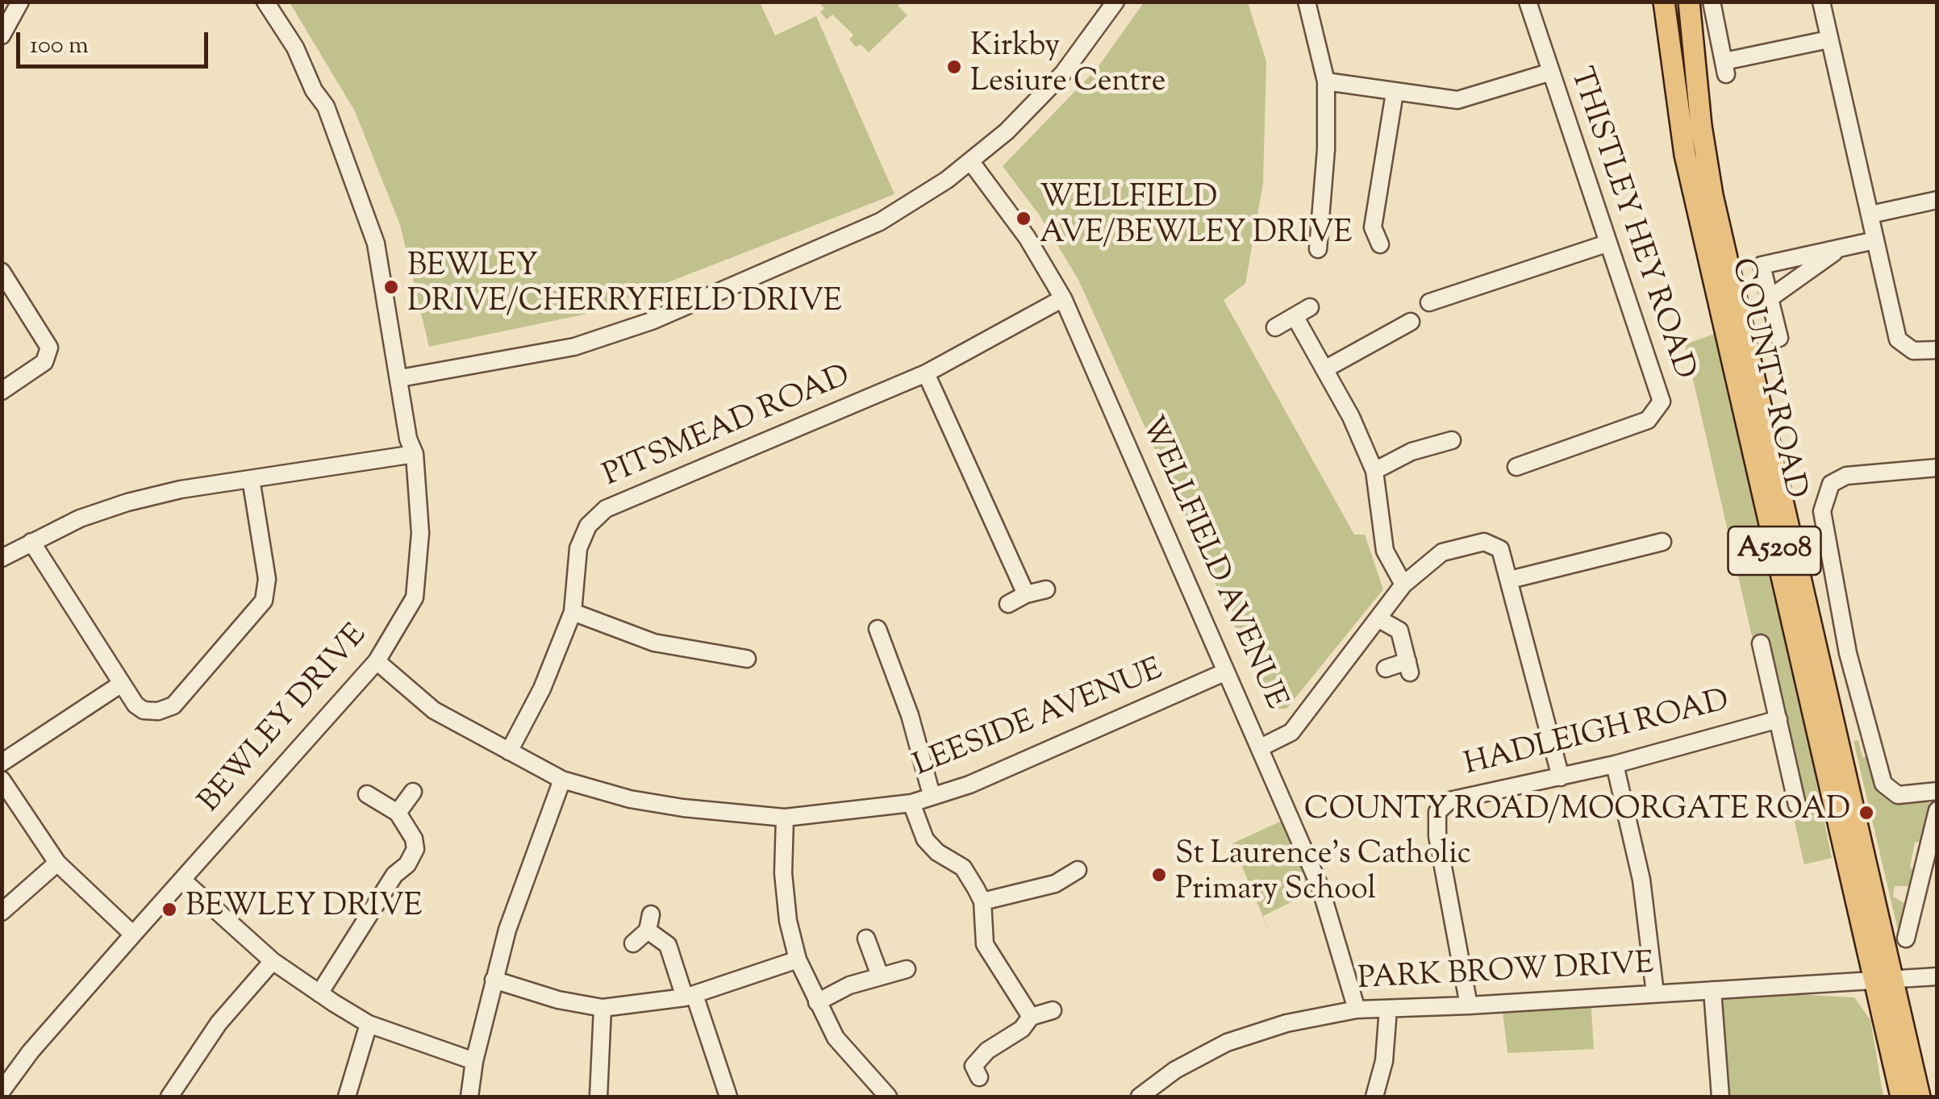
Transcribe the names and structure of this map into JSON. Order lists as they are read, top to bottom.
{
  "streets": {
    "main road": ["COUNTY ROAD", "A5208"],
    "street": [
      "THISTLEY HEY ROAD",
      "PITSMEAD ROAD",
      "WELLFIELD AVENUE",
      "BEWLEY DRIVE",
      "LEESIDE AVENUE",
      "HADLEIGH ROAD",
      "PARK BROW DRIVE"
    ]
  },
  "crossings": [
    ["COUNTY ROAD", "PARK BROW DRIVE"],
    ["PITSMEAD ROAD", "WELLFIELD AVENUE"],
    ["PITSMEAD ROAD", "LEESIDE AVENUE"],
    ["WELLFIELD AVENUE", "LEESIDE AVENUE"],
    ["WELLFIELD AVENUE", "PARK BROW DRIVE"],
    ["BEWLEY DRIVE", "LEESIDE AVENUE"],
    ["HADLEIGH ROAD", "PARK BROW DRIVE"]
  ],
  "places": [
    "Kirkby Lesiure Centre",
    "WELLFIELD AVE/BEWLEY DRIVE",
    "BEWLEY DRIVE/CHERRYFIELD DRIVE",
    "COUNTY ROAD/MOORGATE ROAD",
    "St Laurence's Catholic Primary School",
    "BEWLEY DRIVE"
  ],
  "scale_bar": "100 m"
}
